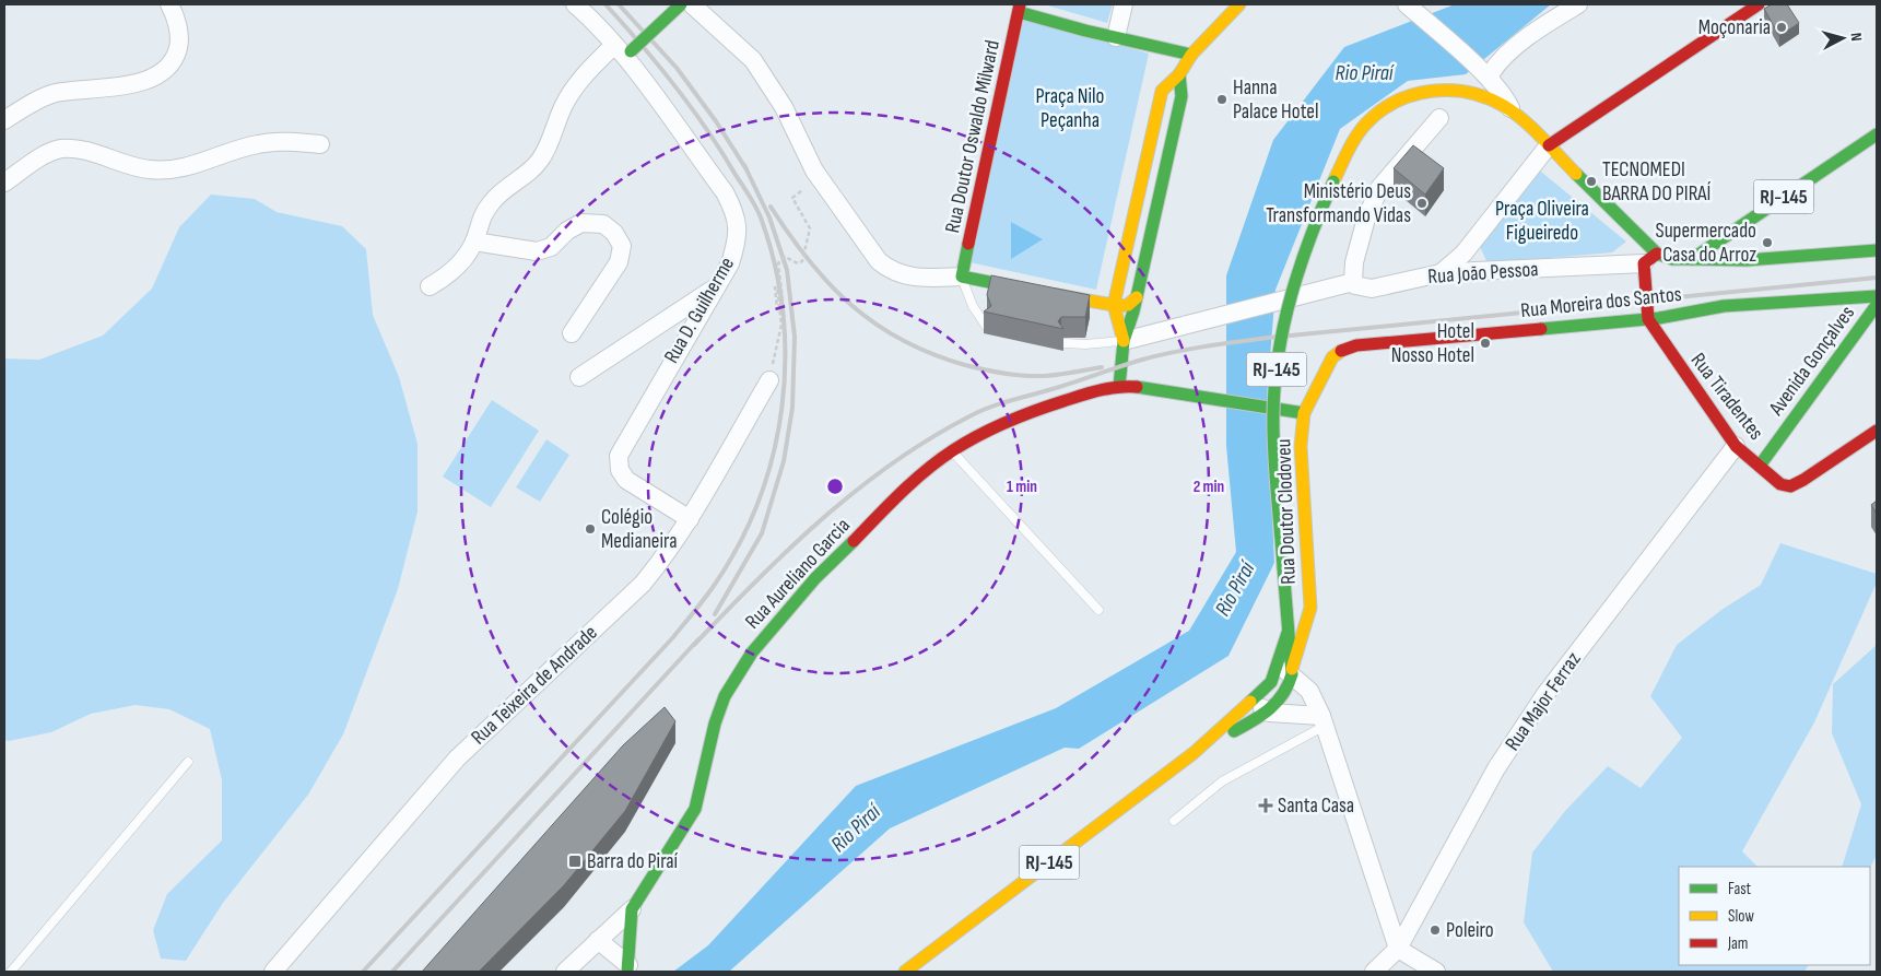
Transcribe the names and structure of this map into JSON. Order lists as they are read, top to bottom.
{
  "streets": {
    "street": [
      "Rua Doutor Oswaldo Milward",
      "RJ-145",
      "Rua João Pessoa",
      "Rua Moreira dos Santos",
      "Rua D. Guilherme",
      "Avenida Gonçalves",
      "Rua Tiradentes",
      "Rua Doutor Clodoveu",
      "Rua Aureliano Garcia",
      "Rua Teixeira de Andrade",
      "Rua Major Ferraz"
    ]
  },
  "crossings": [
    ["RJ-145", "Rua Doutor Clodoveu"],
    ["Rua João Pessoa", "Rua Tiradentes"],
    ["Rua Moreira dos Santos", "Rua Tiradentes"],
    ["Rua Moreira dos Santos", "Rua Doutor Clodoveu"],
    ["Rua D. Guilherme", "Rua Teixeira de Andrade"],
    ["Avenida Gonçalves", "Rua Tiradentes"],
    ["Rua Tiradentes", "Rua Major Ferraz"],
    ["Rua Doutor Clodoveu", "Rua Aureliano Garcia"]
  ],
  "water": ["Rio Piraí"],
  "parks": ["Praça Nilo Peçanha", "Praça Oliveira Figueiredo"],
  "places": {
    "other": [
      "Moçonaria",
      "Hanna Palace Hotel",
      "TECNOMEDI BARRA DO PIRAÍ",
      "Ministério Deus Transformando Vidas",
      "Supermercado Casa do Arroz",
      "Hotel Nosso Hotel",
      "Colégio Medianeira",
      "Poleiro"
    ],
    "health": ["Santa Casa"],
    "transit": ["Barra do Piraí"]
  },
  "legend": ["Fast", "Slow", "Jam"],
  "north": "right",
  "rings": ["1 min", "2 min"]
}
